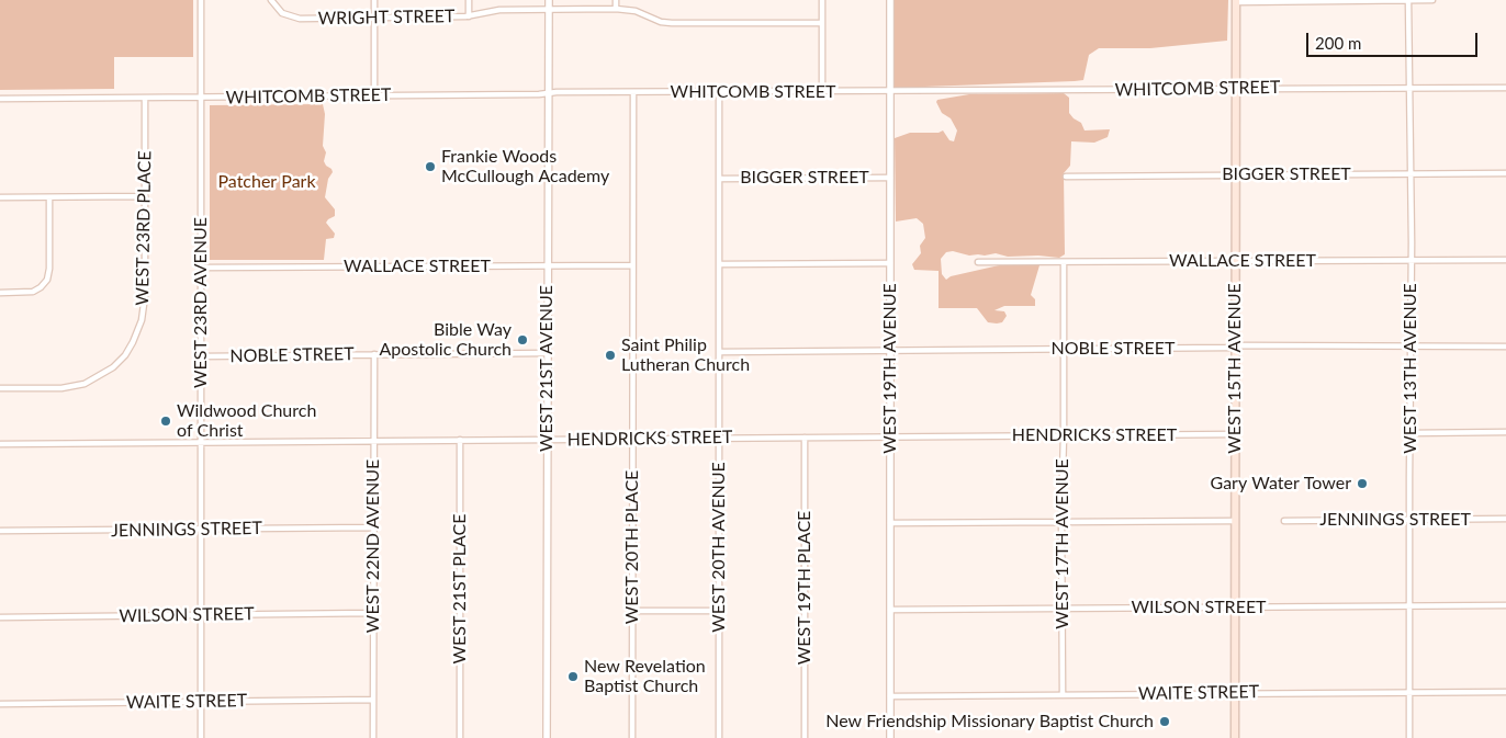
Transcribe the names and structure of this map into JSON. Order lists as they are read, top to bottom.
{
  "streets": {
    "main road": ["WEST 15TH AVENUE"],
    "street": [
      "WRIGHT STREET",
      "WHITCOMB STREET",
      "BIGGER STREET",
      "WEST 23RD PLACE",
      "WALLACE STREET",
      "WEST 23RD AVENUE",
      "NOBLE STREET",
      "WEST 21ST AVENUE",
      "WEST 19TH AVENUE",
      "WEST 13TH AVENUE",
      "HENDRICKS STREET",
      "JENNINGS STREET",
      "WEST 17TH AVENUE",
      "WEST 22ND AVENUE",
      "WEST 20TH PLACE",
      "WEST 20TH AVENUE",
      "WEST 19TH PLACE",
      "WEST 21ST PLACE",
      "WILSON STREET",
      "WAITE STREET"
    ]
  },
  "crossings": [
    ["WRIGHT STREET", "WEST 21ST AVENUE"],
    ["WHITCOMB STREET", "WEST 23RD PLACE"],
    ["WHITCOMB STREET", "WEST 23RD AVENUE"],
    ["WHITCOMB STREET", "WEST 21ST AVENUE"],
    ["WHITCOMB STREET", "WEST 19TH AVENUE"],
    ["WHITCOMB STREET", "WEST 15TH AVENUE"],
    ["WHITCOMB STREET", "WEST 13TH AVENUE"],
    ["WHITCOMB STREET", "WEST 20TH PLACE"],
    ["WHITCOMB STREET", "WEST 20TH AVENUE"],
    ["BIGGER STREET", "WEST 19TH AVENUE"],
    ["BIGGER STREET", "WEST 15TH AVENUE"],
    ["BIGGER STREET", "WEST 13TH AVENUE"],
    ["BIGGER STREET", "WEST 20TH AVENUE"],
    ["WALLACE STREET", "WEST 23RD AVENUE"],
    ["WALLACE STREET", "WEST 21ST AVENUE"],
    ["WALLACE STREET", "WEST 15TH AVENUE"],
    ["WALLACE STREET", "WEST 13TH AVENUE"],
    ["WALLACE STREET", "WEST 17TH AVENUE"],
    ["WALLACE STREET", "WEST 20TH PLACE"],
    ["WEST 23RD AVENUE", "NOBLE STREET"],
    ["WEST 23RD AVENUE", "HENDRICKS STREET"],
    ["WEST 23RD AVENUE", "JENNINGS STREET"],
    ["WEST 23RD AVENUE", "WILSON STREET"],
    ["WEST 23RD AVENUE", "WAITE STREET"],
    ["NOBLE STREET", "WEST 21ST AVENUE"],
    ["NOBLE STREET", "WEST 19TH AVENUE"],
    ["NOBLE STREET", "WEST 15TH AVENUE"],
    ["NOBLE STREET", "WEST 13TH AVENUE"],
    ["NOBLE STREET", "WEST 17TH AVENUE"],
    ["NOBLE STREET", "WEST 22ND AVENUE"],
    ["NOBLE STREET", "WEST 20TH AVENUE"],
    ["WEST 21ST AVENUE", "HENDRICKS STREET"],
    ["WEST 19TH AVENUE", "HENDRICKS STREET"],
    ["WEST 19TH AVENUE", "WILSON STREET"],
    ["WEST 19TH AVENUE", "WAITE STREET"],
    ["WEST 15TH AVENUE", "HENDRICKS STREET"],
    ["WEST 15TH AVENUE", "WILSON STREET"],
    ["WEST 15TH AVENUE", "WAITE STREET"],
    ["WEST 13TH AVENUE", "JENNINGS STREET"],
    ["WEST 13TH AVENUE", "WILSON STREET"],
    ["WEST 13TH AVENUE", "WAITE STREET"],
    ["HENDRICKS STREET", "WEST 17TH AVENUE"],
    ["HENDRICKS STREET", "WEST 22ND AVENUE"],
    ["HENDRICKS STREET", "WEST 20TH PLACE"],
    ["HENDRICKS STREET", "WEST 20TH AVENUE"],
    ["HENDRICKS STREET", "WEST 19TH PLACE"],
    ["HENDRICKS STREET", "WEST 21ST PLACE"],
    ["JENNINGS STREET", "WEST 22ND AVENUE"],
    ["WEST 17TH AVENUE", "WILSON STREET"],
    ["WEST 17TH AVENUE", "WAITE STREET"],
    ["WEST 22ND AVENUE", "WILSON STREET"],
    ["WEST 22ND AVENUE", "WAITE STREET"]
  ],
  "parks": ["Patcher Park"],
  "places": [
    "Frankie Woods McCullough Academy",
    "Bible Way Apostolic Church",
    "Saint Philip Lutheran Church",
    "Wildwood Church of Christ",
    "Gary Water Tower",
    "New Revelation Baptist Church",
    "New Friendship Missionary Baptist Church"
  ],
  "scale_bar": "200 m"
}
